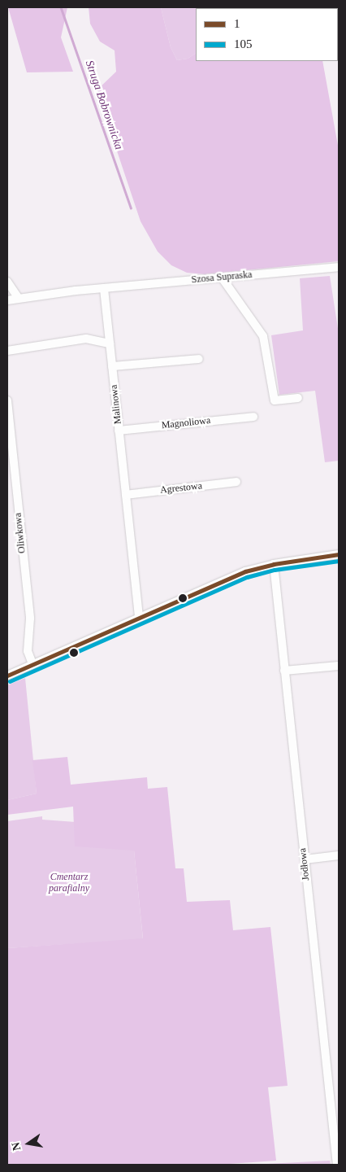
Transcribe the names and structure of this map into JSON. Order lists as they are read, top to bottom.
{
  "streets": {
    "street": [
      "Szosa Supraska",
      "Malinowa",
      "Magnoliowa",
      "Agrestowa",
      "Oliwkowa",
      "Jodłowa"
    ]
  },
  "crossings": [
    ["Szosa Supraska", "Malinowa"],
    ["Malinowa", "Magnoliowa"],
    ["Malinowa", "Agrestowa"]
  ],
  "water": ["Struga Bobrownicka"],
  "parks": ["Cmentarz parafialny"],
  "lines": ["transit line 1", "transit line 105"],
  "legend": ["1", "105"],
  "north": "left"
}
